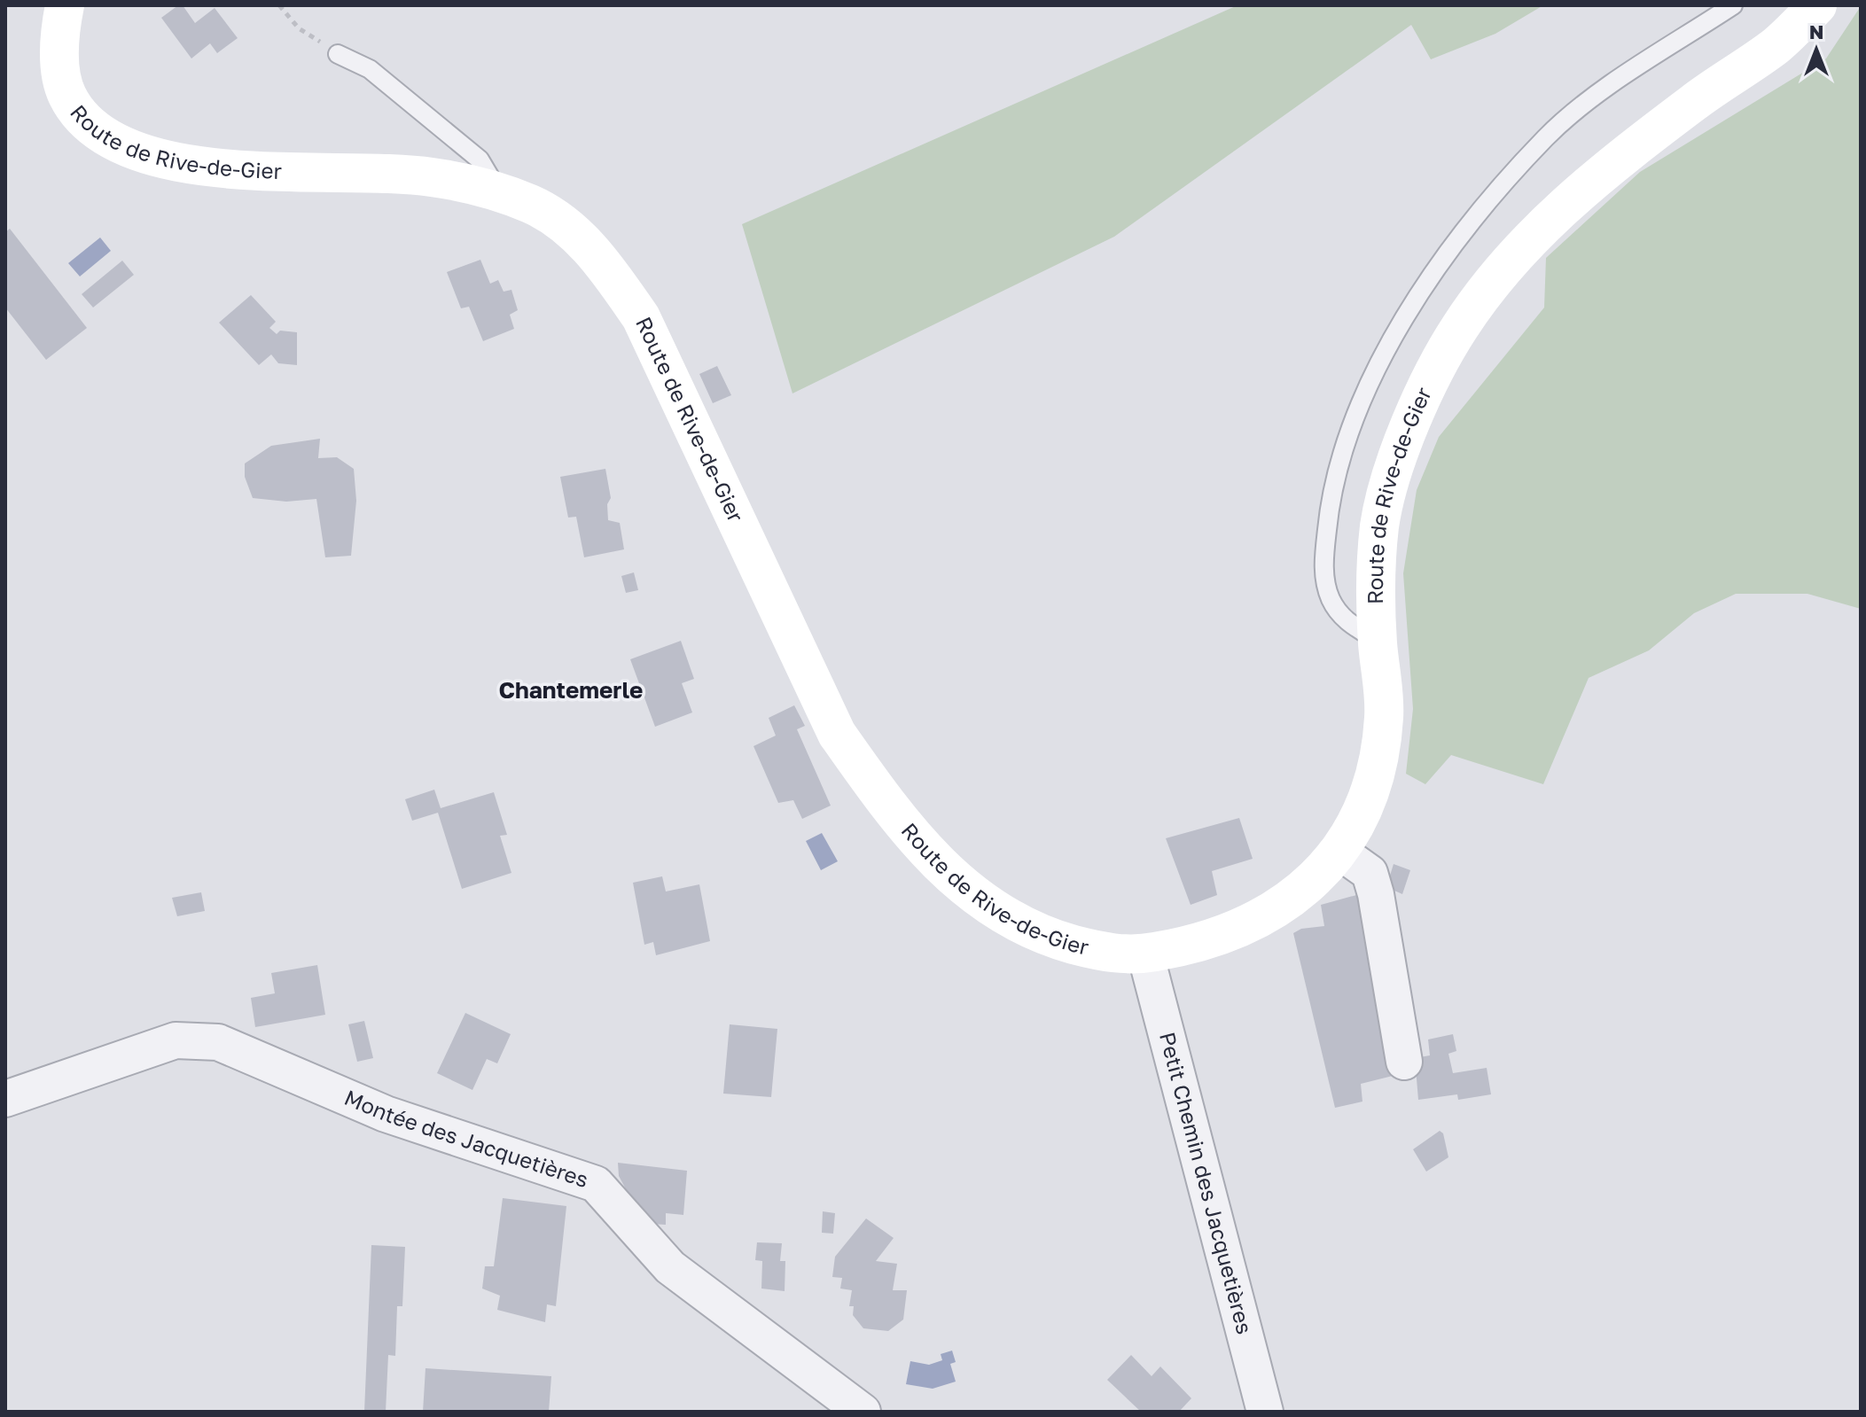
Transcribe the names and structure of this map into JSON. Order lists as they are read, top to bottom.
{
  "streets": {
    "main road": ["Route de Rive-de-Gier"],
    "street": ["Montée des Jacquetières", "Petit Chemin des Jacquetières"]
  },
  "crossings": [
    ["Route de Rive-de-Gier", "Petit Chemin des Jacquetières"]
  ],
  "districts": ["Chantemerle"],
  "north": "top"
}
